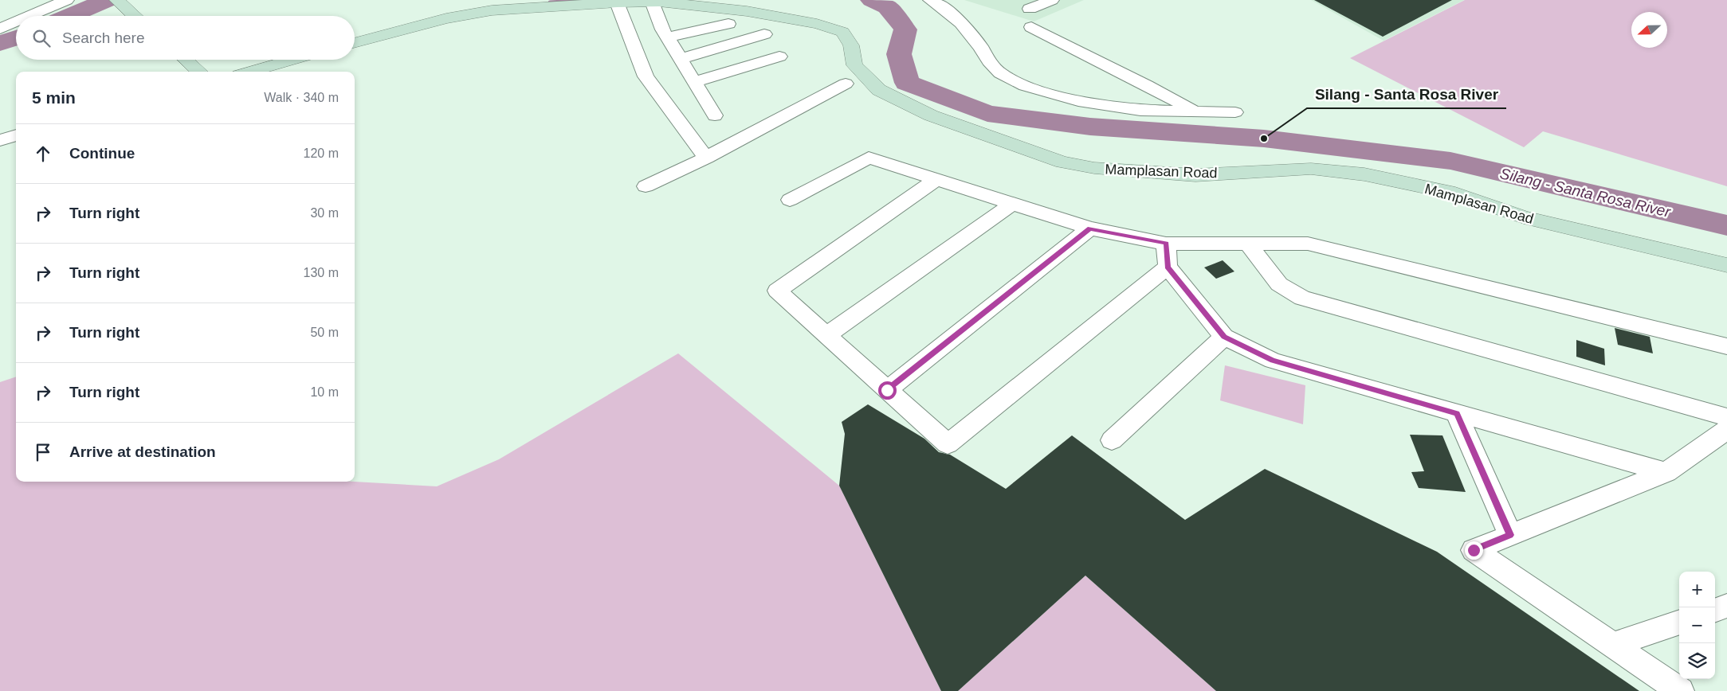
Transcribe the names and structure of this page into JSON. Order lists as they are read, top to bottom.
{
  "streets": {
    "street": ["Mamplasan Road"]
  },
  "water": ["Silang - Santa Rosa River"],
  "places": ["Silang - Santa Rosa River"],
  "north": "left",
  "page": {
    "search": "Search here",
    "heading": ["5 min", "Walk · 340 m"],
    "list": [
      ["Continue", "120 m"],
      ["Turn right", "30 m"],
      ["Turn right", "130 m"],
      ["Turn right", "50 m"],
      ["Turn right", "10 m"],
      "Arrive at destination"
    ],
    "map_buttons": ["+", "−"]
  }
}
